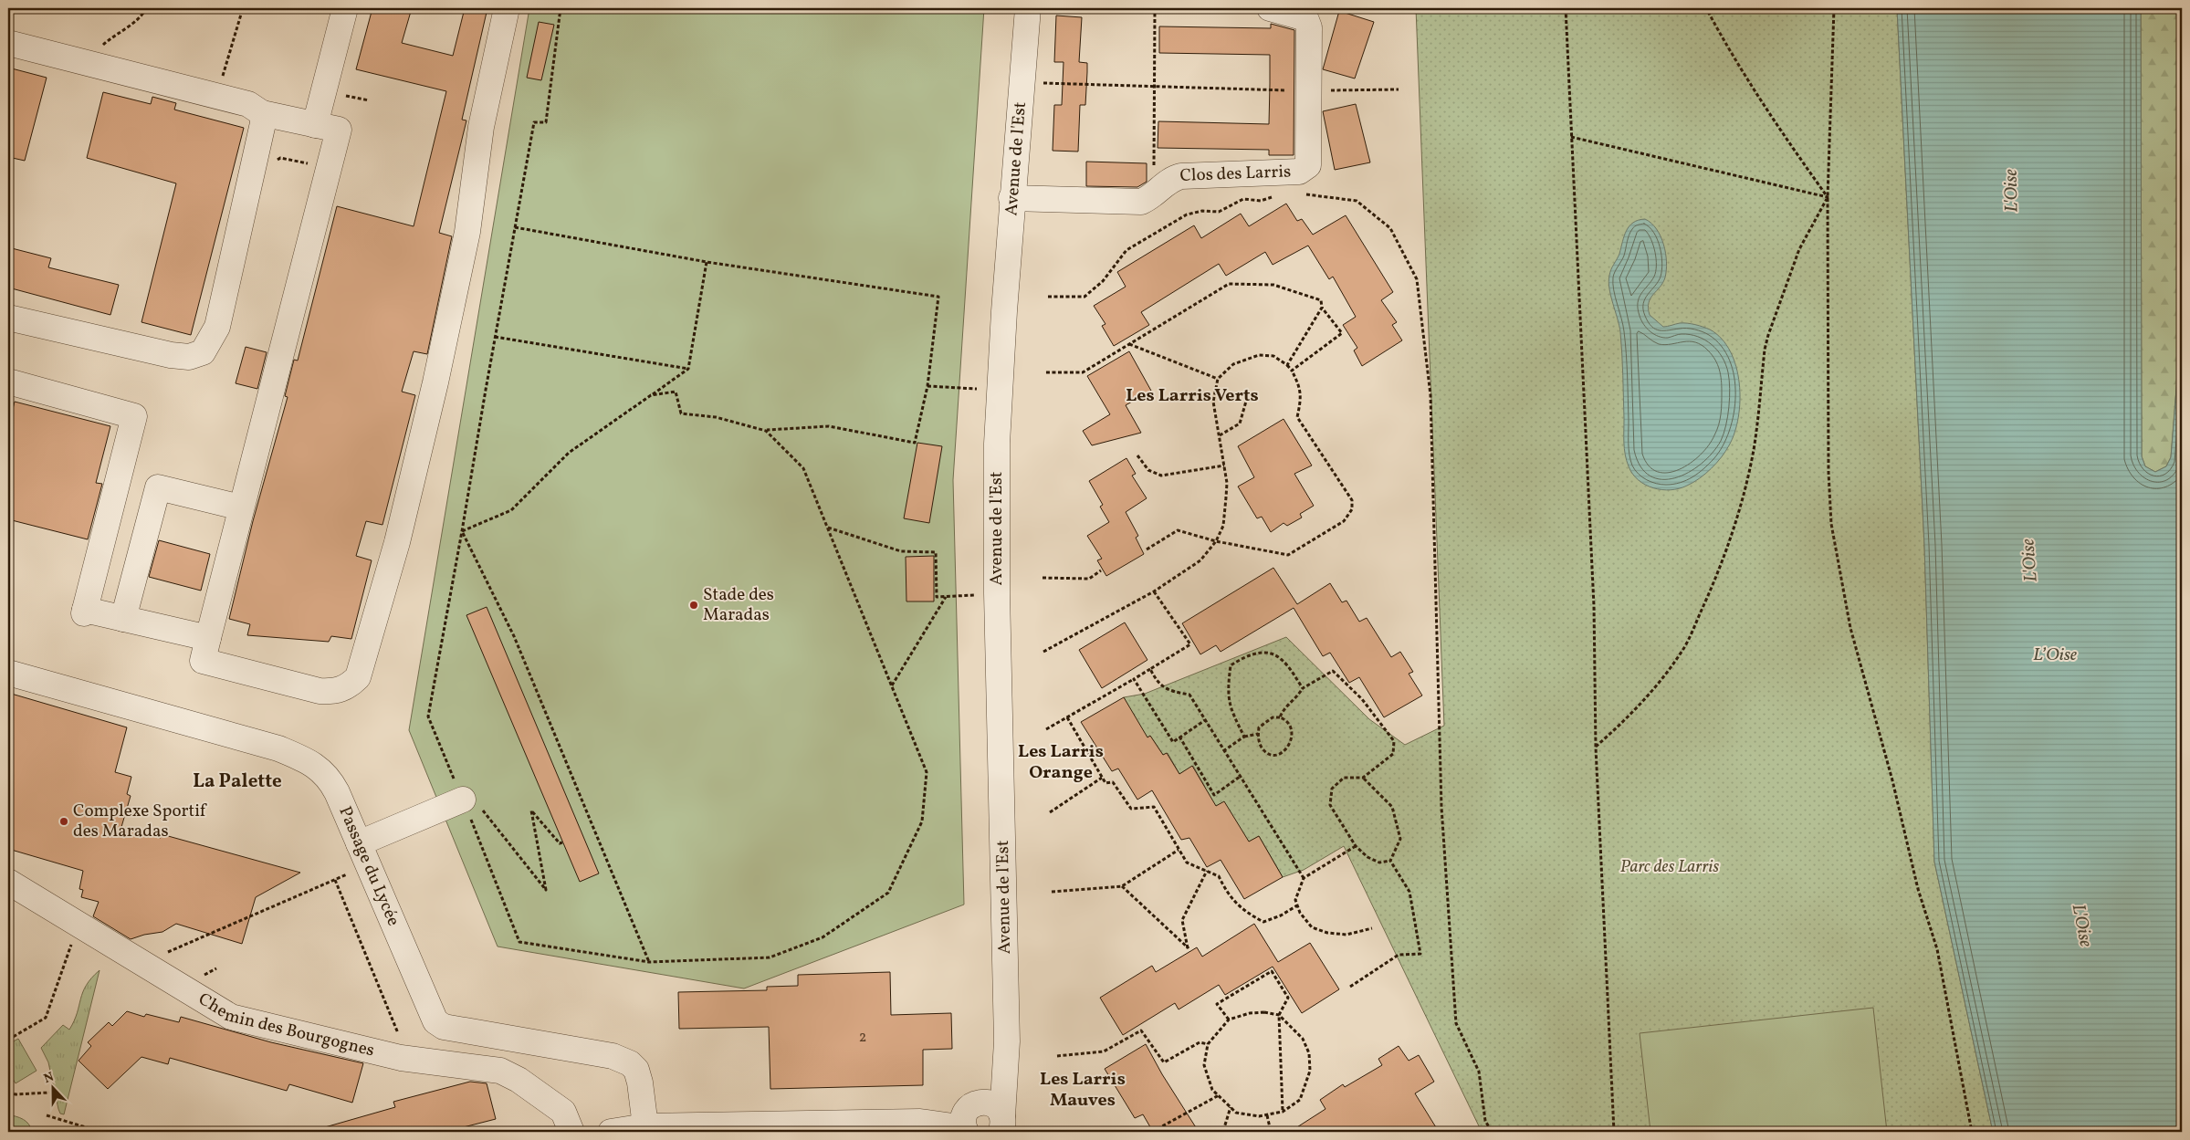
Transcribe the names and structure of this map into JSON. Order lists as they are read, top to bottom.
{
  "streets": {
    "street": [
      "Avenue de l'Est",
      "Clos des Larris",
      "Passage du Lycée",
      "Chemin des Bourgognes"
    ]
  },
  "crossings": [
    ["Avenue de l'Est", "Clos des Larris"]
  ],
  "districts": [
    "Les Larris Verts",
    "Les Larris Orange",
    "La Palette",
    "Les Larris Mauves"
  ],
  "water": ["L'Oise", "L’Oise"],
  "parks": ["Parc des Larris"],
  "places": ["Stade des Maradas", "Complexe Sportif des Maradas"],
  "house_numbers": ["2"],
  "north": "top"
}
